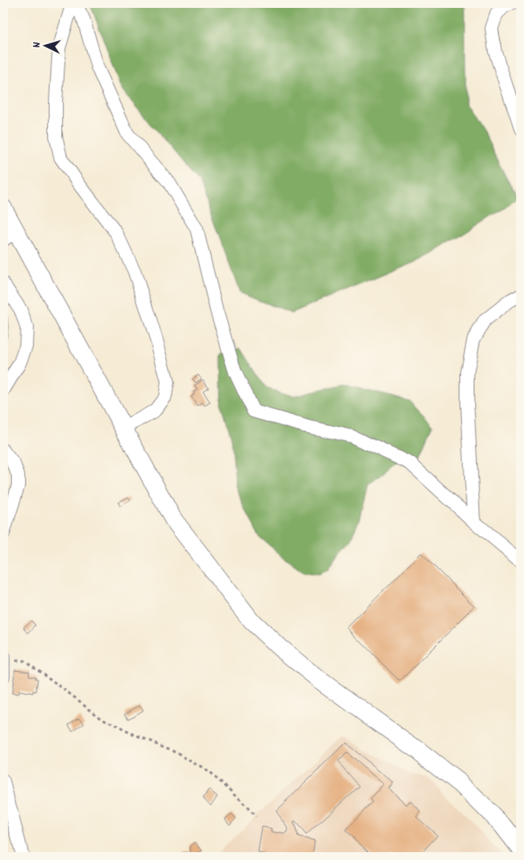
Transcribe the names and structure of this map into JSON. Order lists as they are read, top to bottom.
{
  "north": "left"
}
